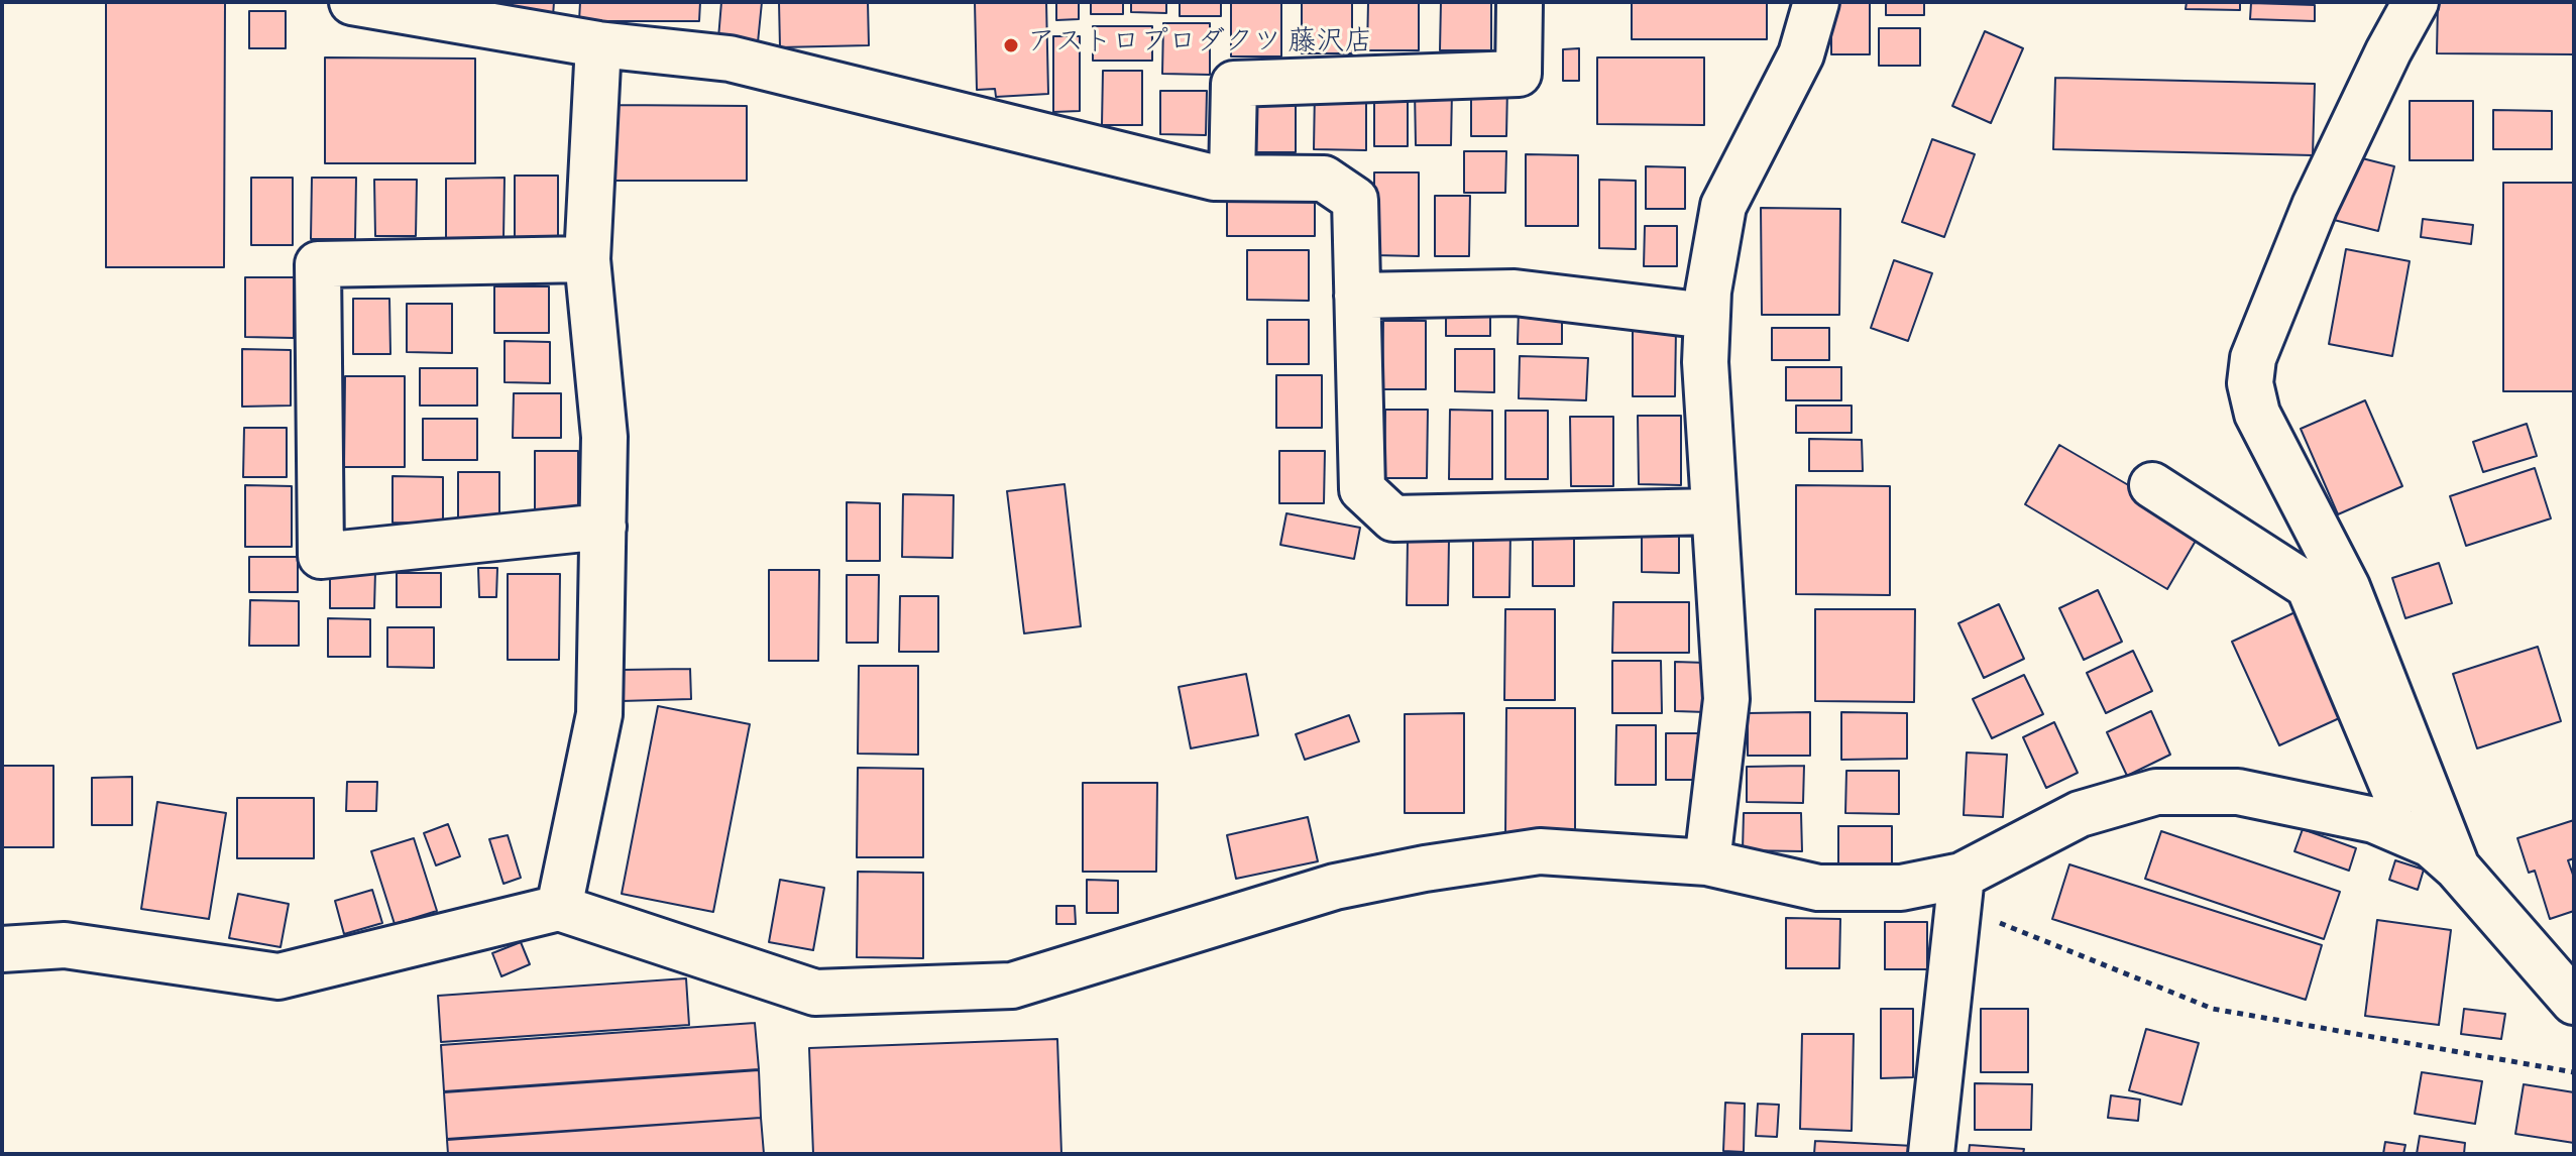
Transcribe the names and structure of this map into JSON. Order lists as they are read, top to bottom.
{
  "places": ["アストロプロダクツ 藤沢店"]
}
